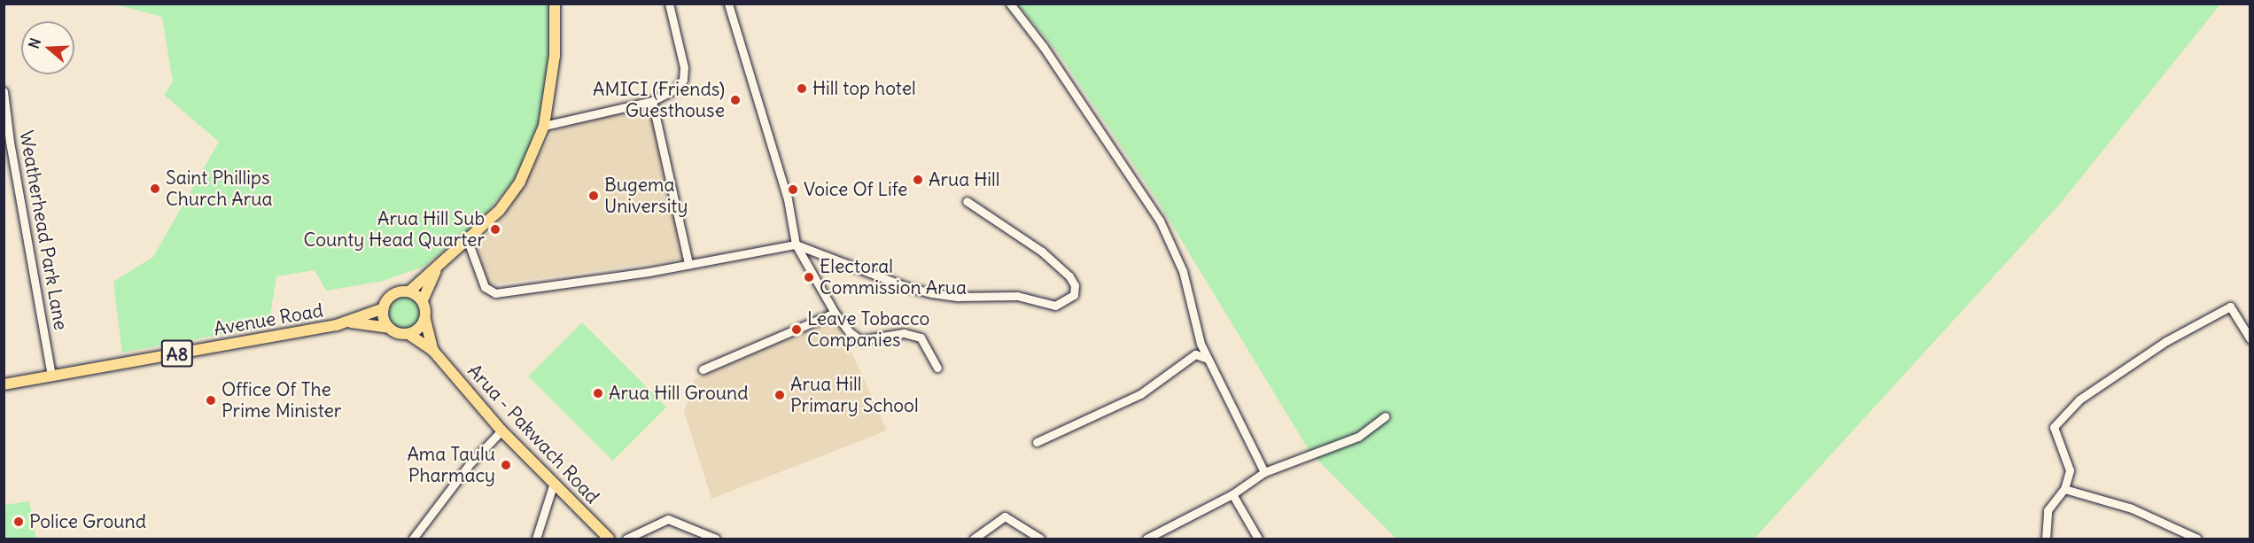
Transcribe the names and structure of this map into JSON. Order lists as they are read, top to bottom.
{
  "streets": {
    "main road": ["Avenue Road", "A8", "Arua - Pakwach Road"],
    "street": ["Weatherhead Park Lane"]
  },
  "crossings": [
    ["Weatherhead Park Lane", "Avenue Road"],
    ["Avenue Road", "A8"],
    ["Avenue Road", "Arua - Pakwach Road"],
    ["A8", "Arua - Pakwach Road"]
  ],
  "places": [
    "Hill top hotel",
    "AMICI (Friends) Guesthouse",
    "Arua Hill",
    "Saint Phillips Church Arua",
    "Voice Of Life",
    "Bugema University",
    "Arua Hill Sub County Head Quarter",
    "Electoral Commission Arua",
    "Leave Tobacco Companies",
    "Arua Hill Ground",
    "Arua Hill Primary School",
    "Office Of The Prime Minister",
    "Ama Taulu Pharmacy",
    "Police Ground"
  ],
  "north": "left"
}
